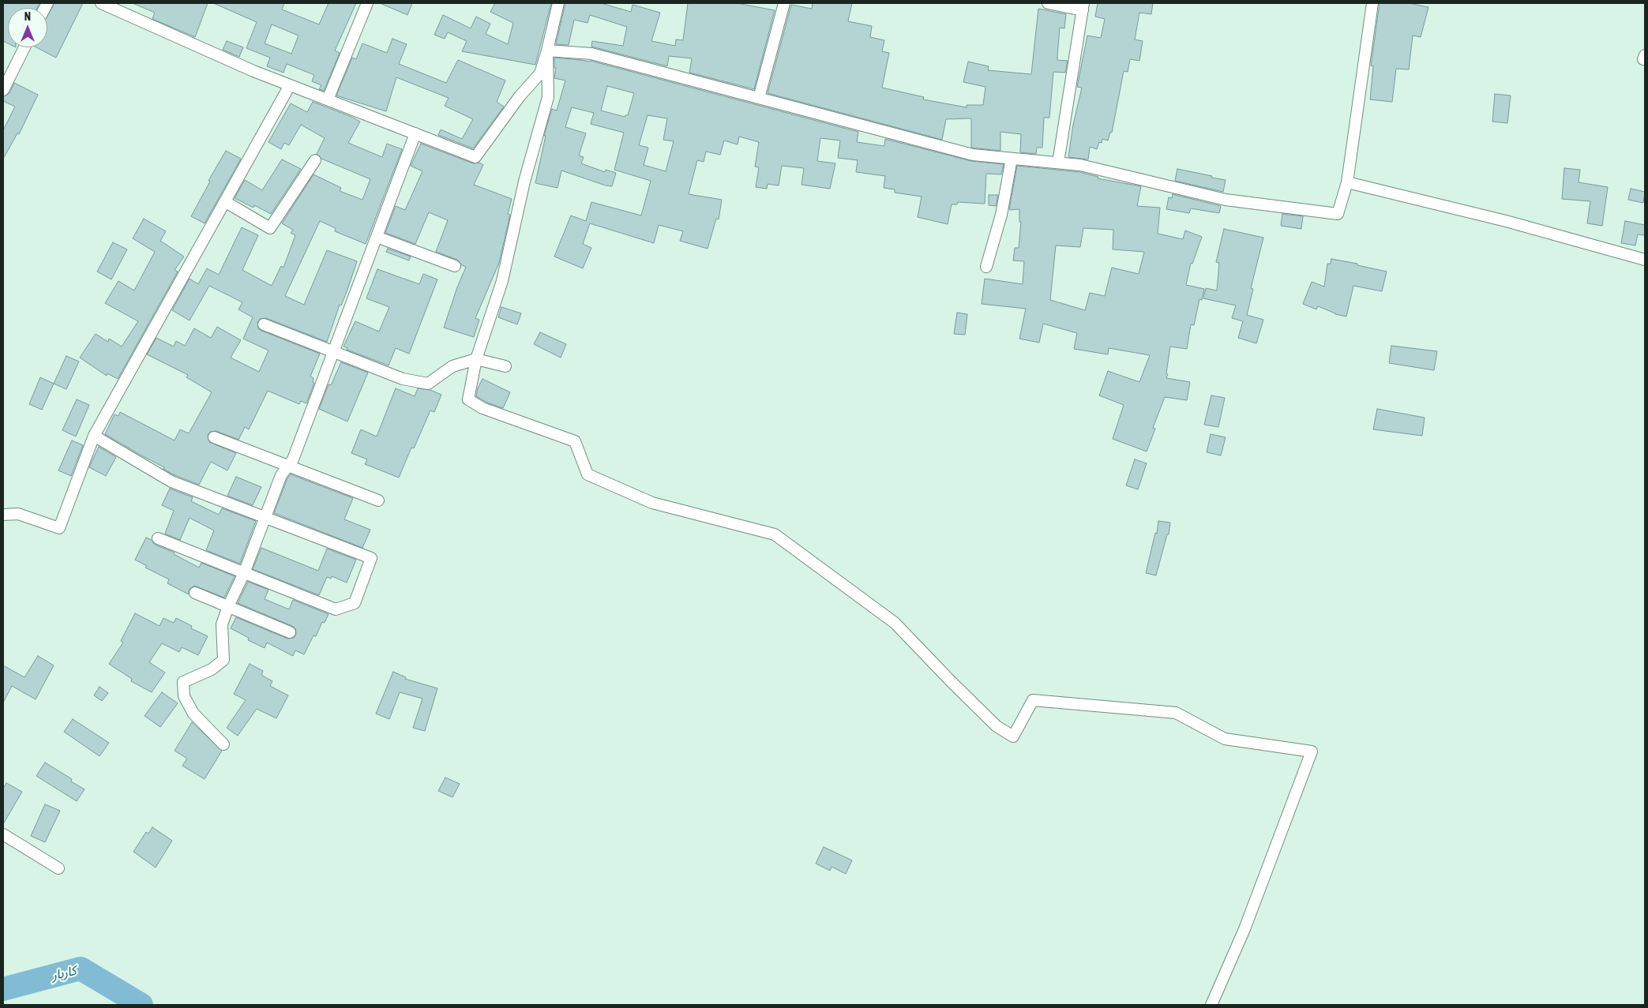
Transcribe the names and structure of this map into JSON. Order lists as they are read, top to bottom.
{
  "water": ["کاربار"],
  "north": "top"
}
